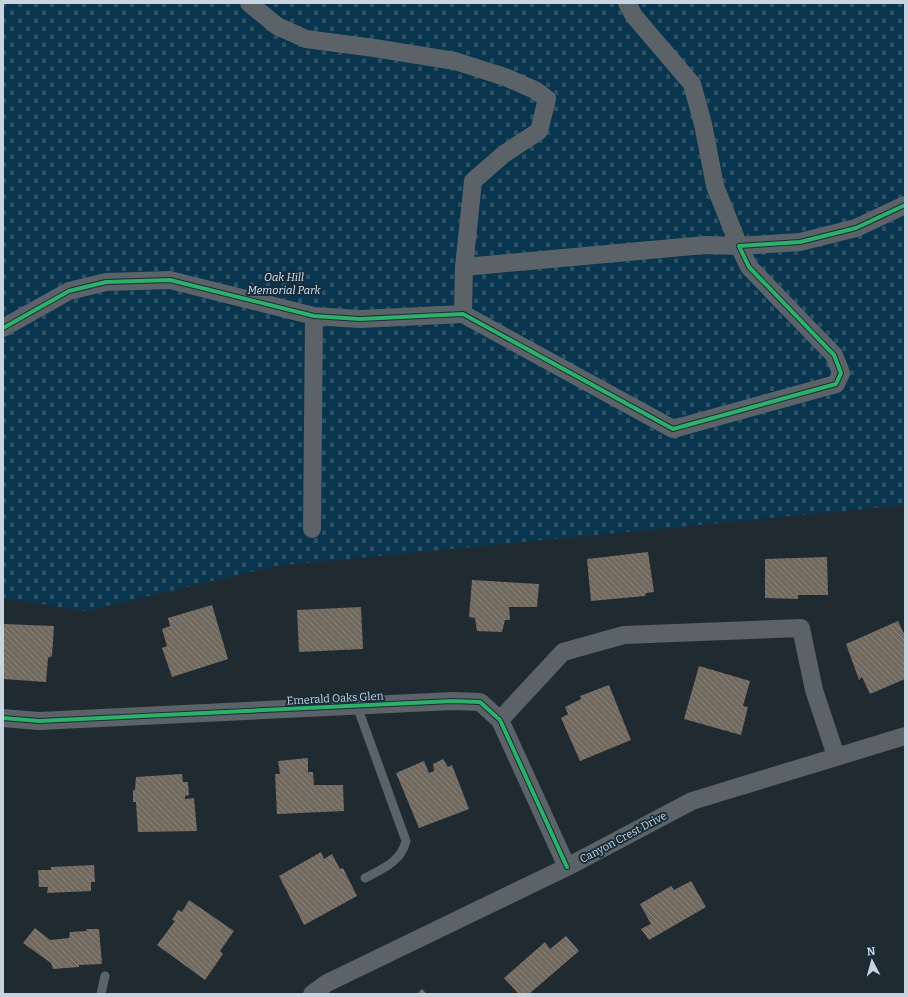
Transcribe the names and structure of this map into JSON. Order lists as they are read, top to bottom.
{
  "streets": {
    "street": ["Emerald Oaks Glen", "Canyon Crest Drive"]
  },
  "crossings": [
    ["Emerald Oaks Glen", "Canyon Crest Drive"]
  ],
  "parks": ["Oak Hill Memorial Park"],
  "north": "top"
}
